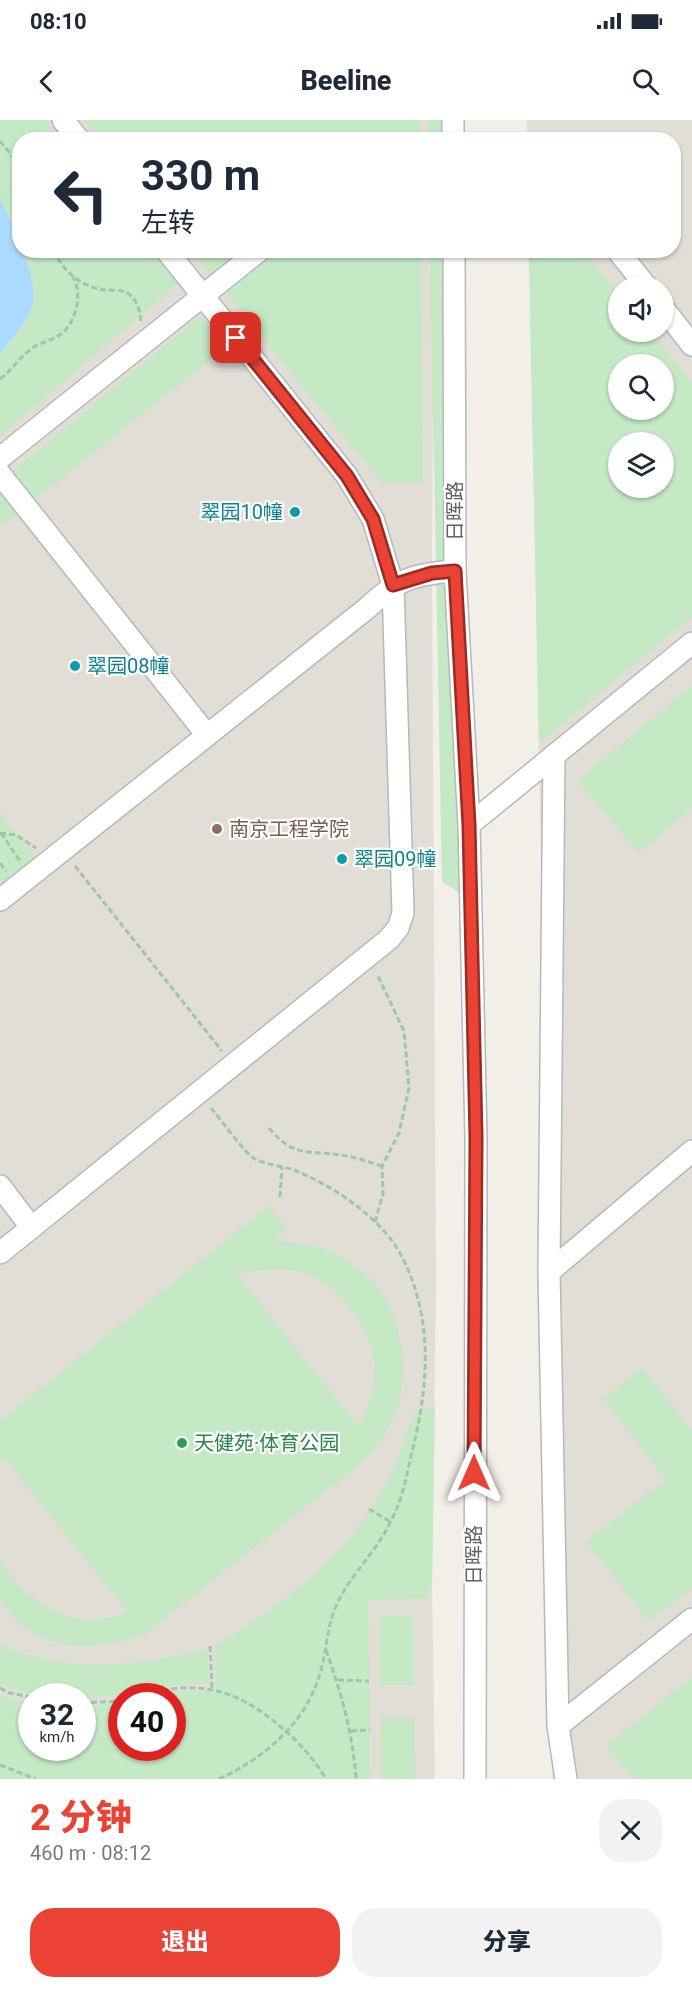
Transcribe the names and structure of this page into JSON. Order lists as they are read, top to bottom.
{
  "streets": {
    "street": ["日晖路"]
  },
  "places": [
    "翠园10幢",
    "翠园08幢",
    "南京工程学院",
    "翠园09幢",
    "天健苑·体育公园"
  ],
  "page": {
    "status": "08:10",
    "header": "Beeline",
    "turn": ["330 m", "左转"],
    "speed": "32 km/h",
    "limit": "40",
    "heading": ["2 分钟", "460 m · 08:12"],
    "buttons": ["退出", "分享"]
  }
}
